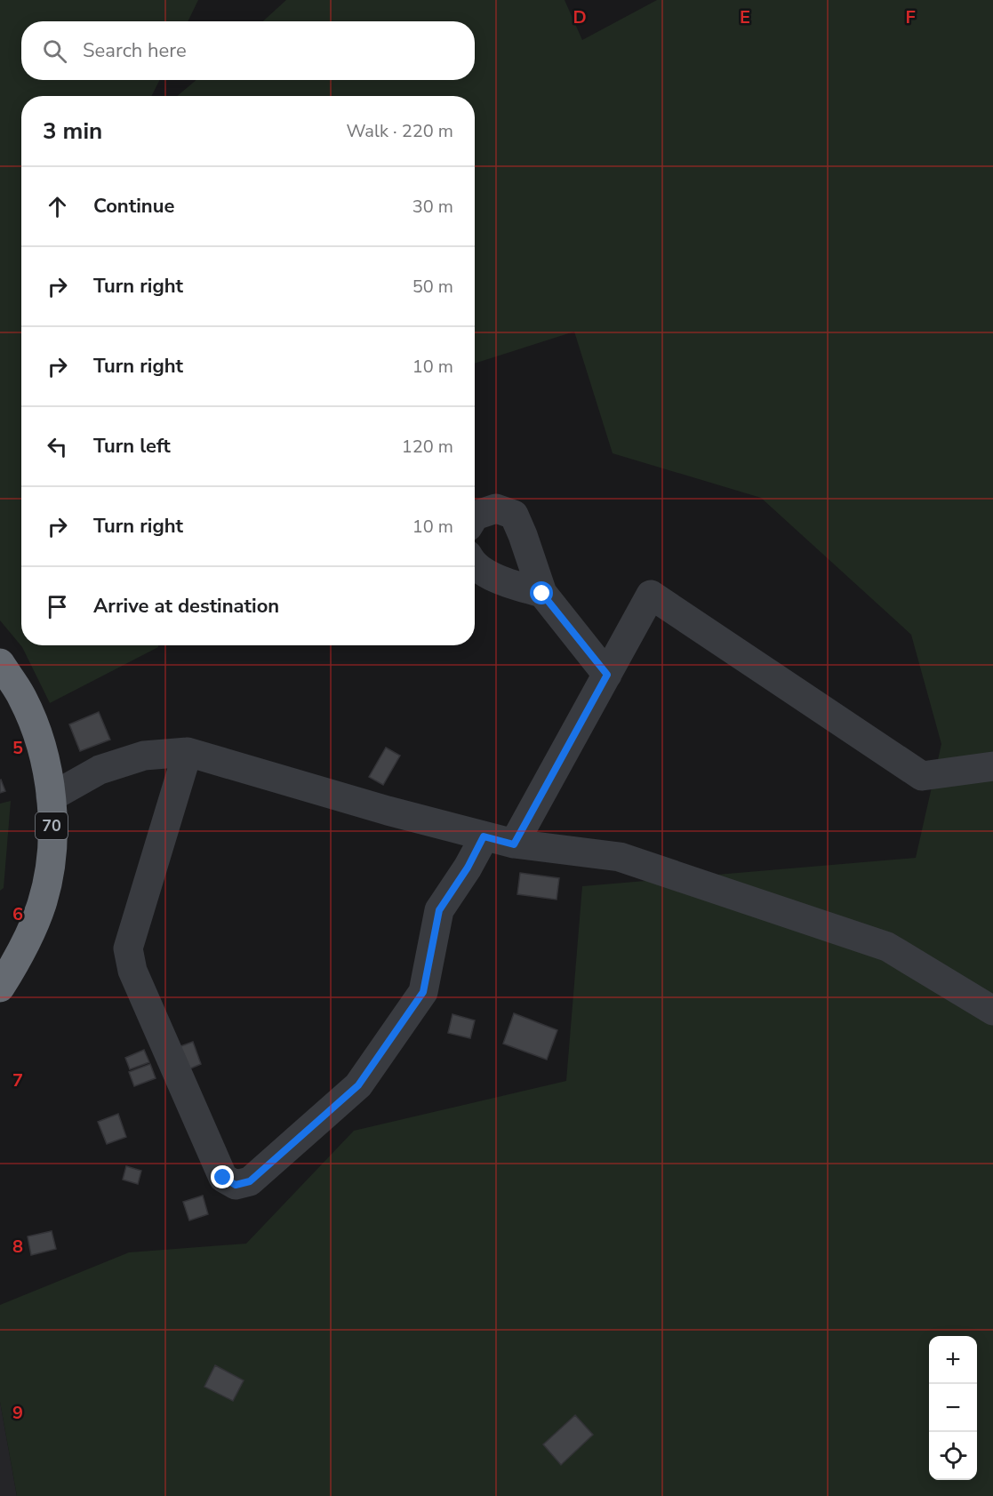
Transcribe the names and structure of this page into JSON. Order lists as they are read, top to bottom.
{
  "streets": {
    "highway": ["70"]
  },
  "page": {
    "search": "Search here",
    "heading": ["3 min", "Walk · 220 m"],
    "list": [
      ["Continue", "30 m"],
      ["Turn right", "50 m"],
      ["Turn right", "10 m"],
      ["Turn left", "120 m"],
      ["Turn right", "10 m"],
      "Arrive at destination"
    ],
    "map_buttons": ["+", "−"]
  },
  "grid": {
    "columns": ["D", "E", "F"],
    "rows": [
      "5",
      "6",
      "7",
      "8",
      "9"
    ]
  }
}
